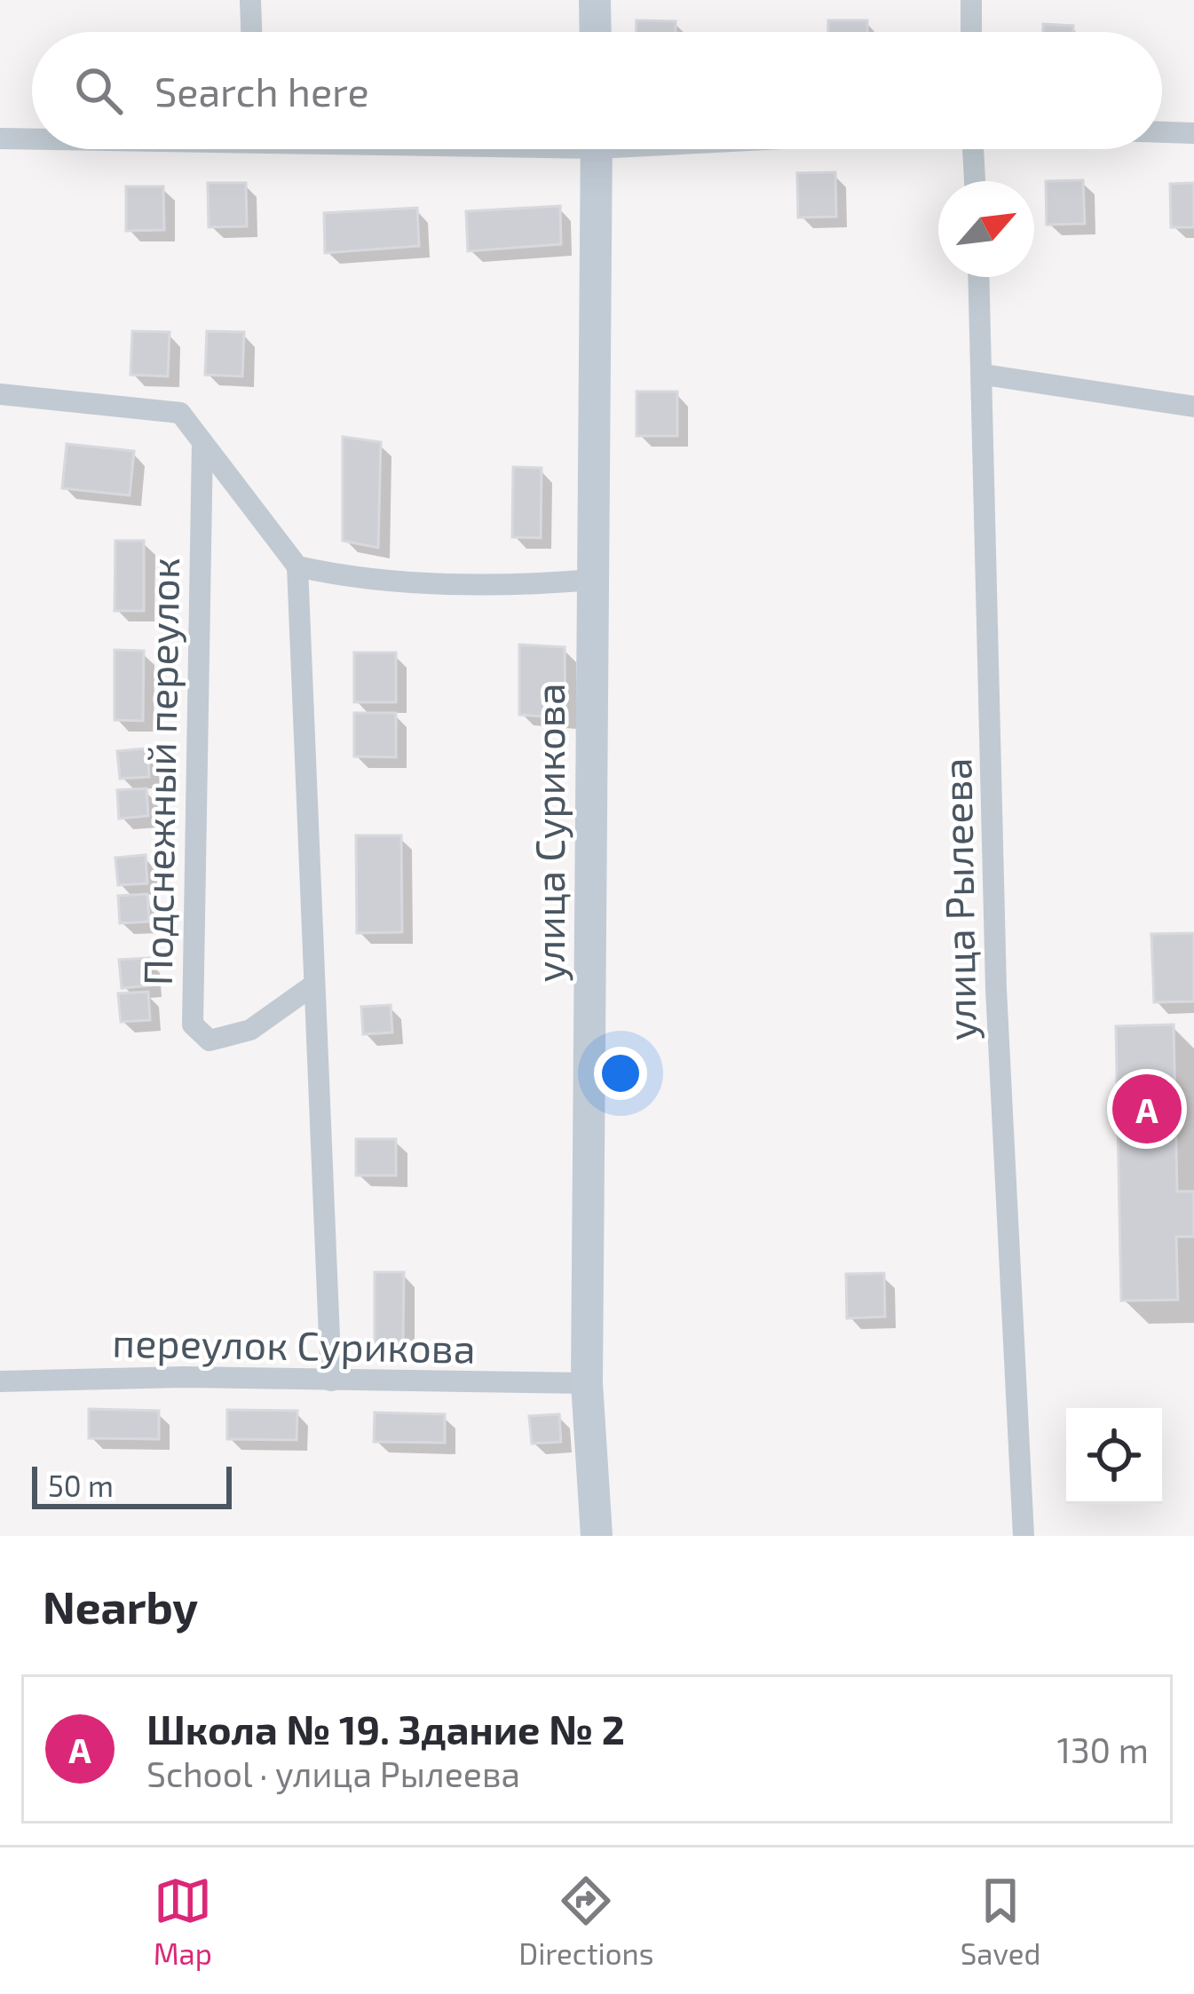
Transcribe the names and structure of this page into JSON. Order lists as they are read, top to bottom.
{
  "streets": {
    "main road": ["улица Сурикова"],
    "street": ["Подснежный переулок", "улица Рылеева", "переулок Сурикова"]
  },
  "crossings": [
    ["улица Сурикова", "переулок Сурикова"]
  ],
  "scale_bar": "50 m",
  "north": "top right",
  "page": {
    "search": "Search here",
    "pins": "A",
    "scale": "50 m",
    "heading": "Nearby",
    "list": [
      {
        "mark": "A",
        "name": "Школа № 19. Здание № 2",
        "note": "School · улица Рылеева",
        "value": "130 m"
      }
    ],
    "nav": ["Map", "Directions", "Saved"]
  }
}
